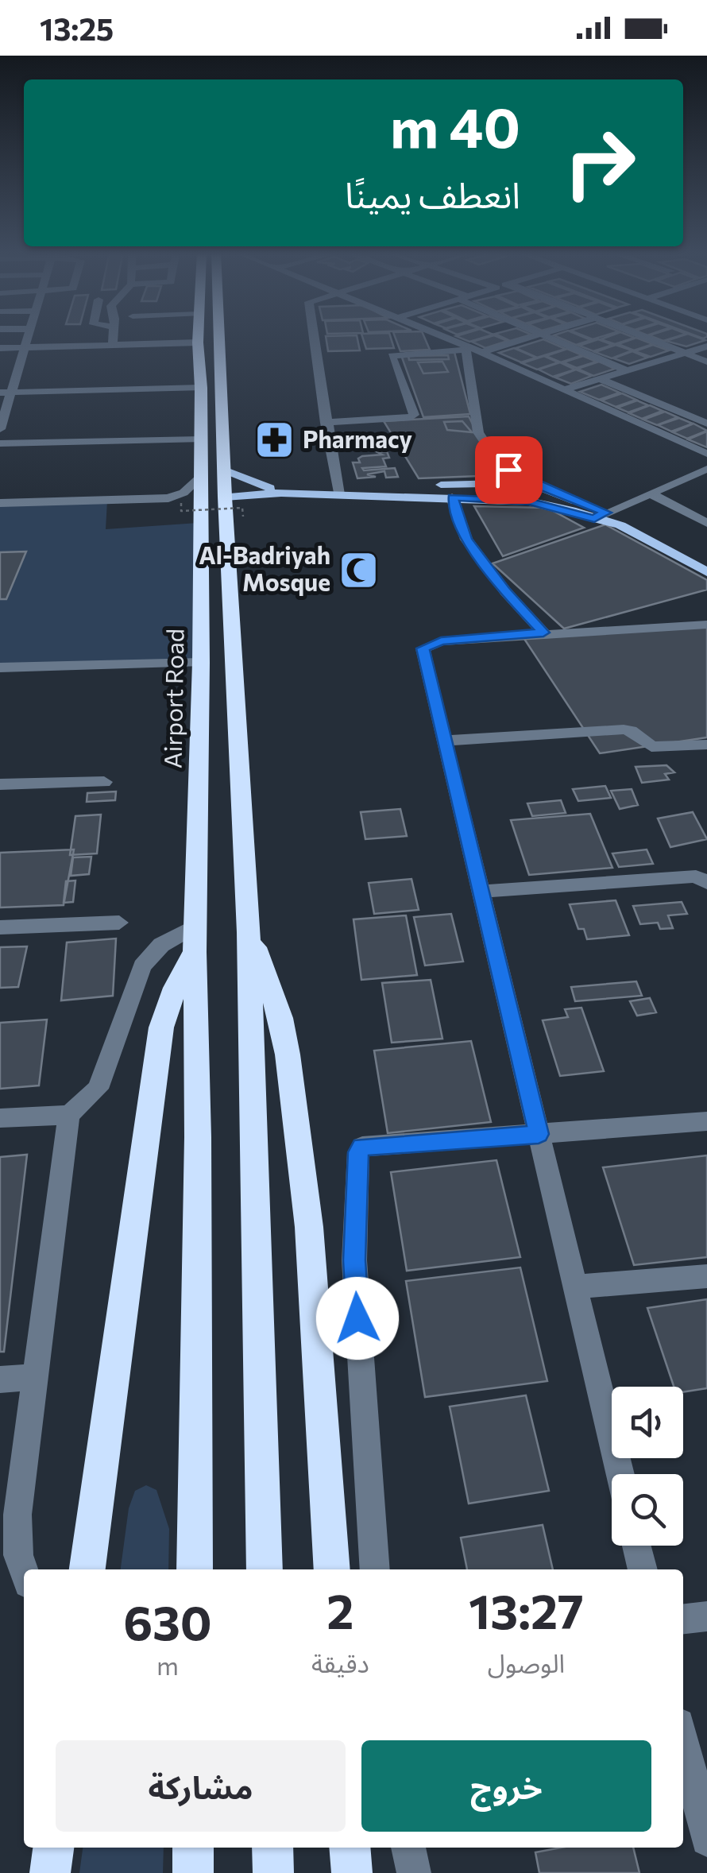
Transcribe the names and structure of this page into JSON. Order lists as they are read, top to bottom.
{
  "streets": {
    "highway": ["Airport Road"]
  },
  "places": {
    "pharmacy": ["Pharmacy"],
    "mosque": ["Al-Badriyah Mosque"]
  },
  "page": {
    "status": "13:25",
    "turn": ["40 m", "انعطف يمينًا"],
    "eta": [
      "13:27",
      "الوصول",
      "2",
      "دقيقة",
      "630",
      "m"
    ],
    "buttons": ["خروج", "مشاركة"]
  }
}
